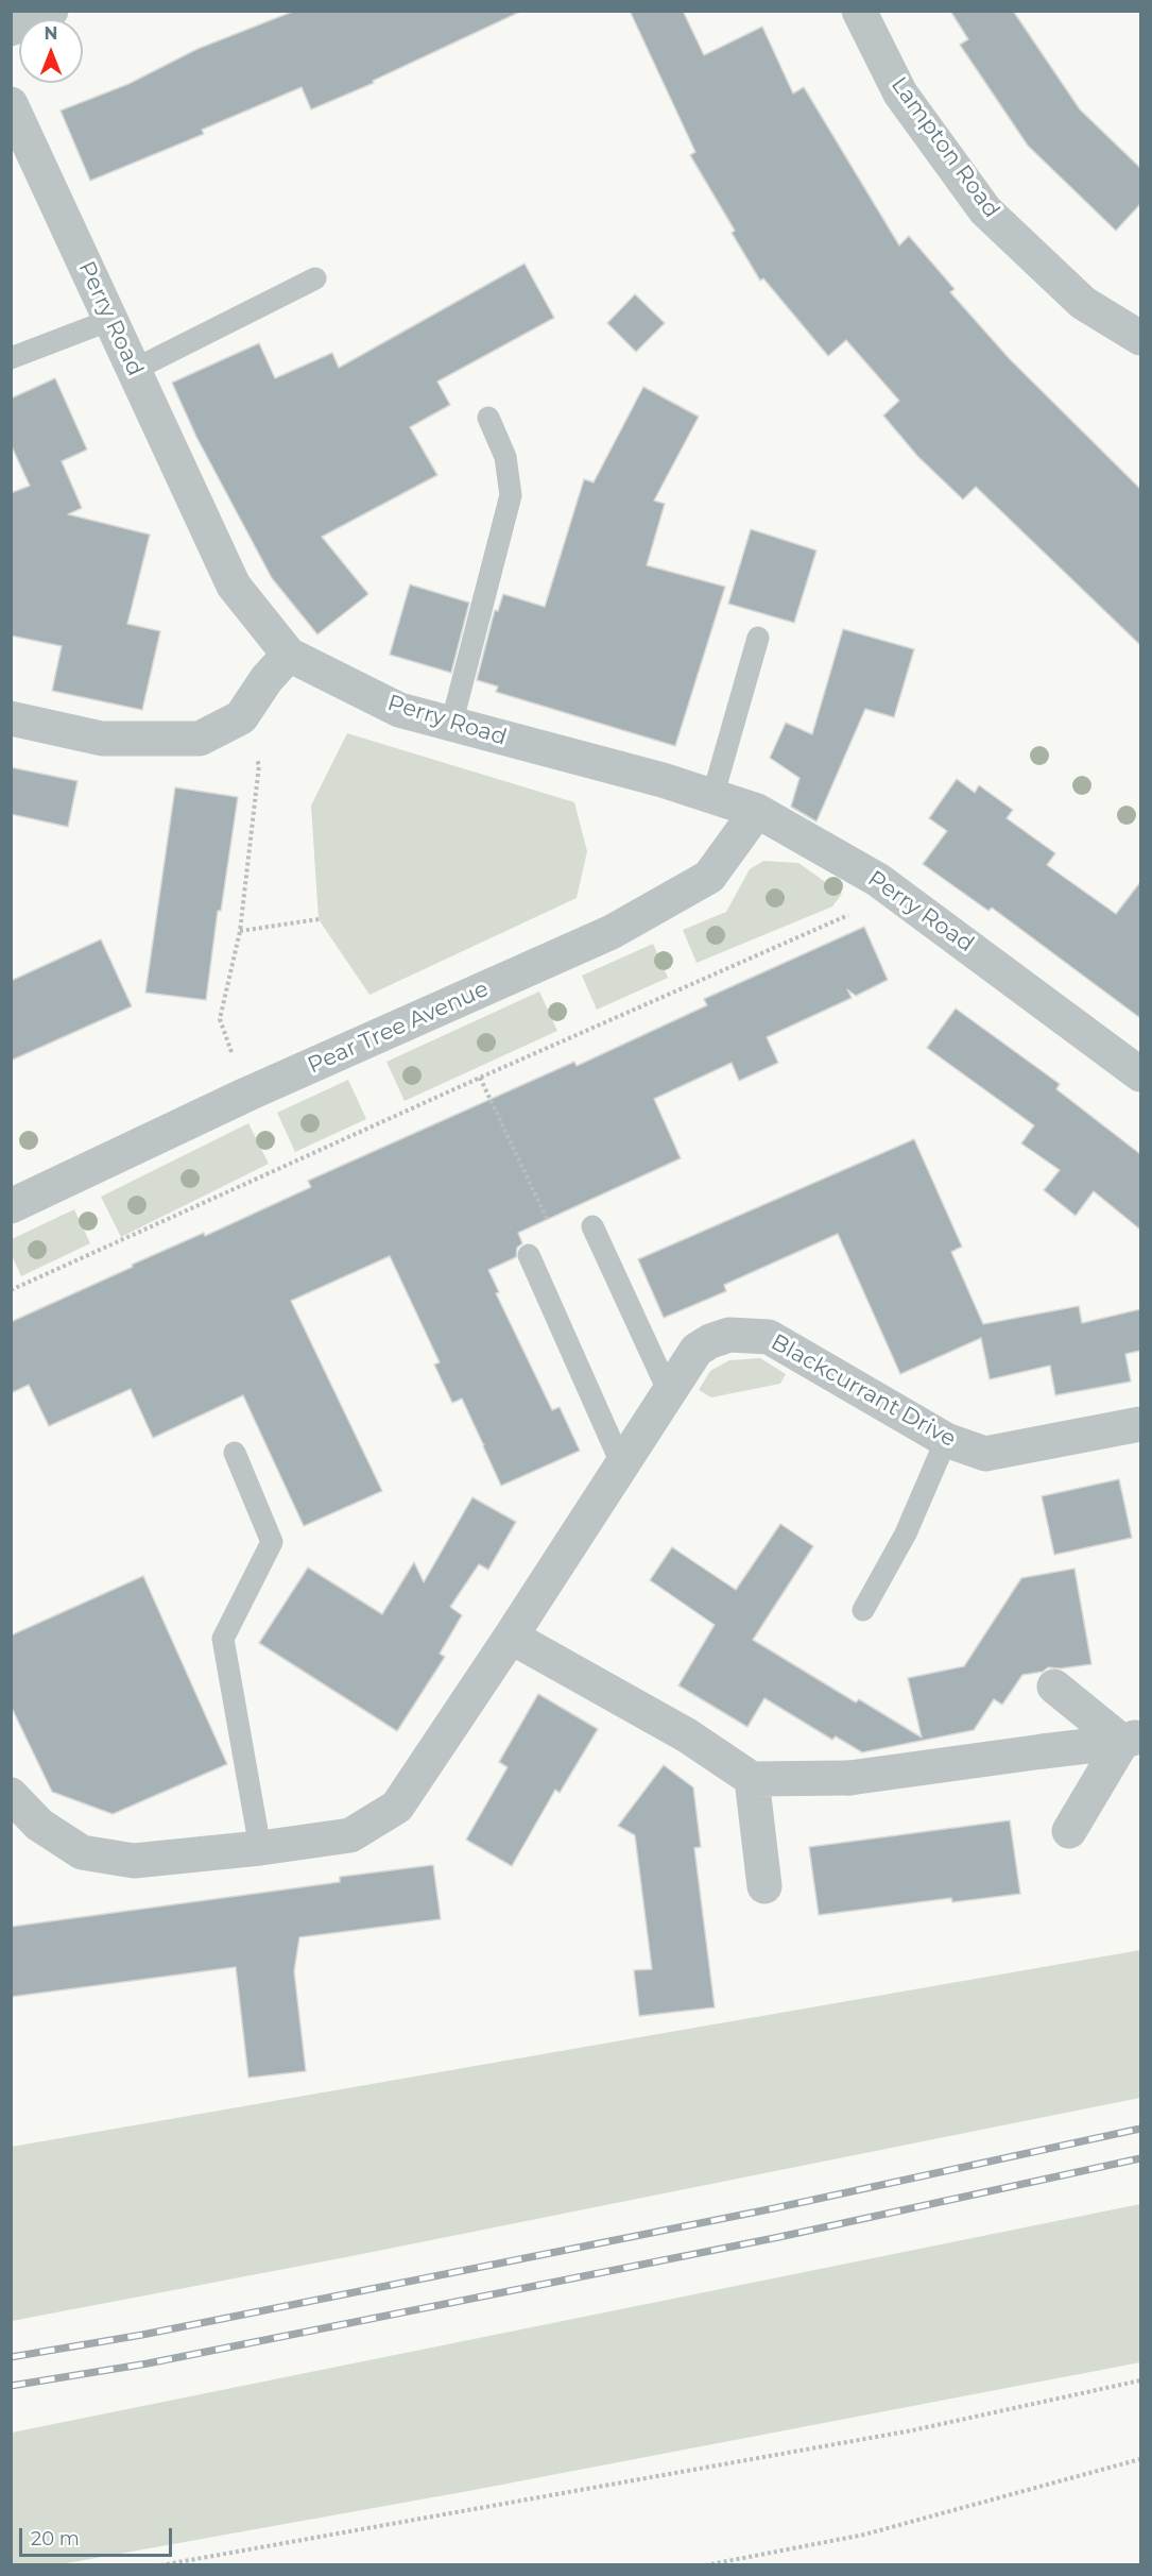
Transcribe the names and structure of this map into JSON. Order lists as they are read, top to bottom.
{
  "streets": {
    "street": [
      "Lampton Road",
      "Perry Road",
      "Pear Tree Avenue",
      "Blackcurrant Drive"
    ]
  },
  "crossings": [
    ["Perry Road", "Pear Tree Avenue"]
  ],
  "scale_bar": "20 m",
  "north": "top"
}
